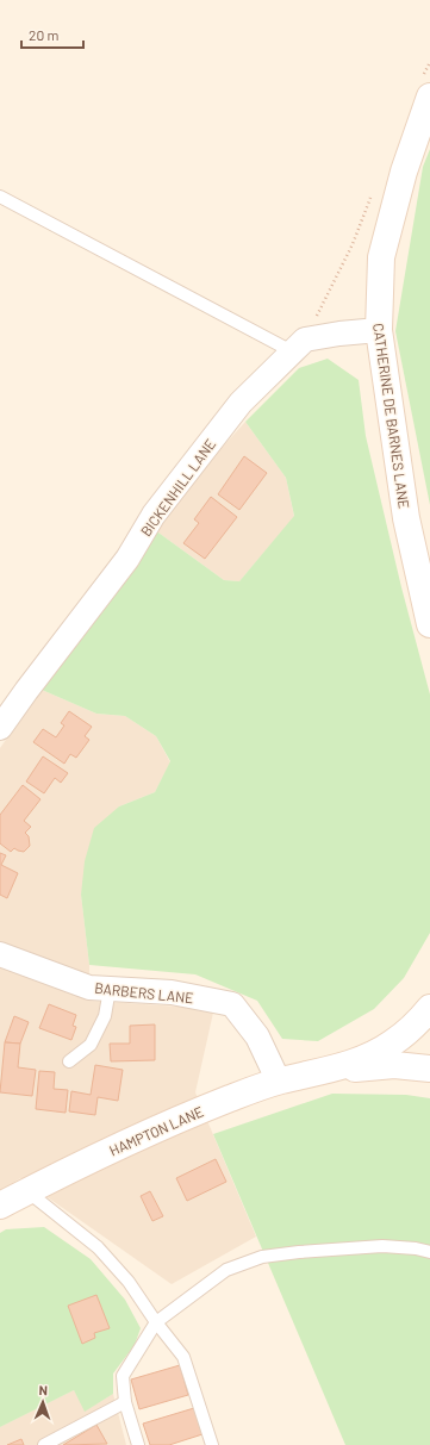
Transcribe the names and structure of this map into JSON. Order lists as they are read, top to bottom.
{
  "streets": {
    "main road": ["CATHERINE DE BARNES LANE", "HAMPTON LANE"],
    "street": ["BICKENHILL LANE", "BARBERS LANE"]
  },
  "crossings": [
    ["BARBERS LANE", "HAMPTON LANE"]
  ],
  "scale_bar": "20 m",
  "north": "top"
}
